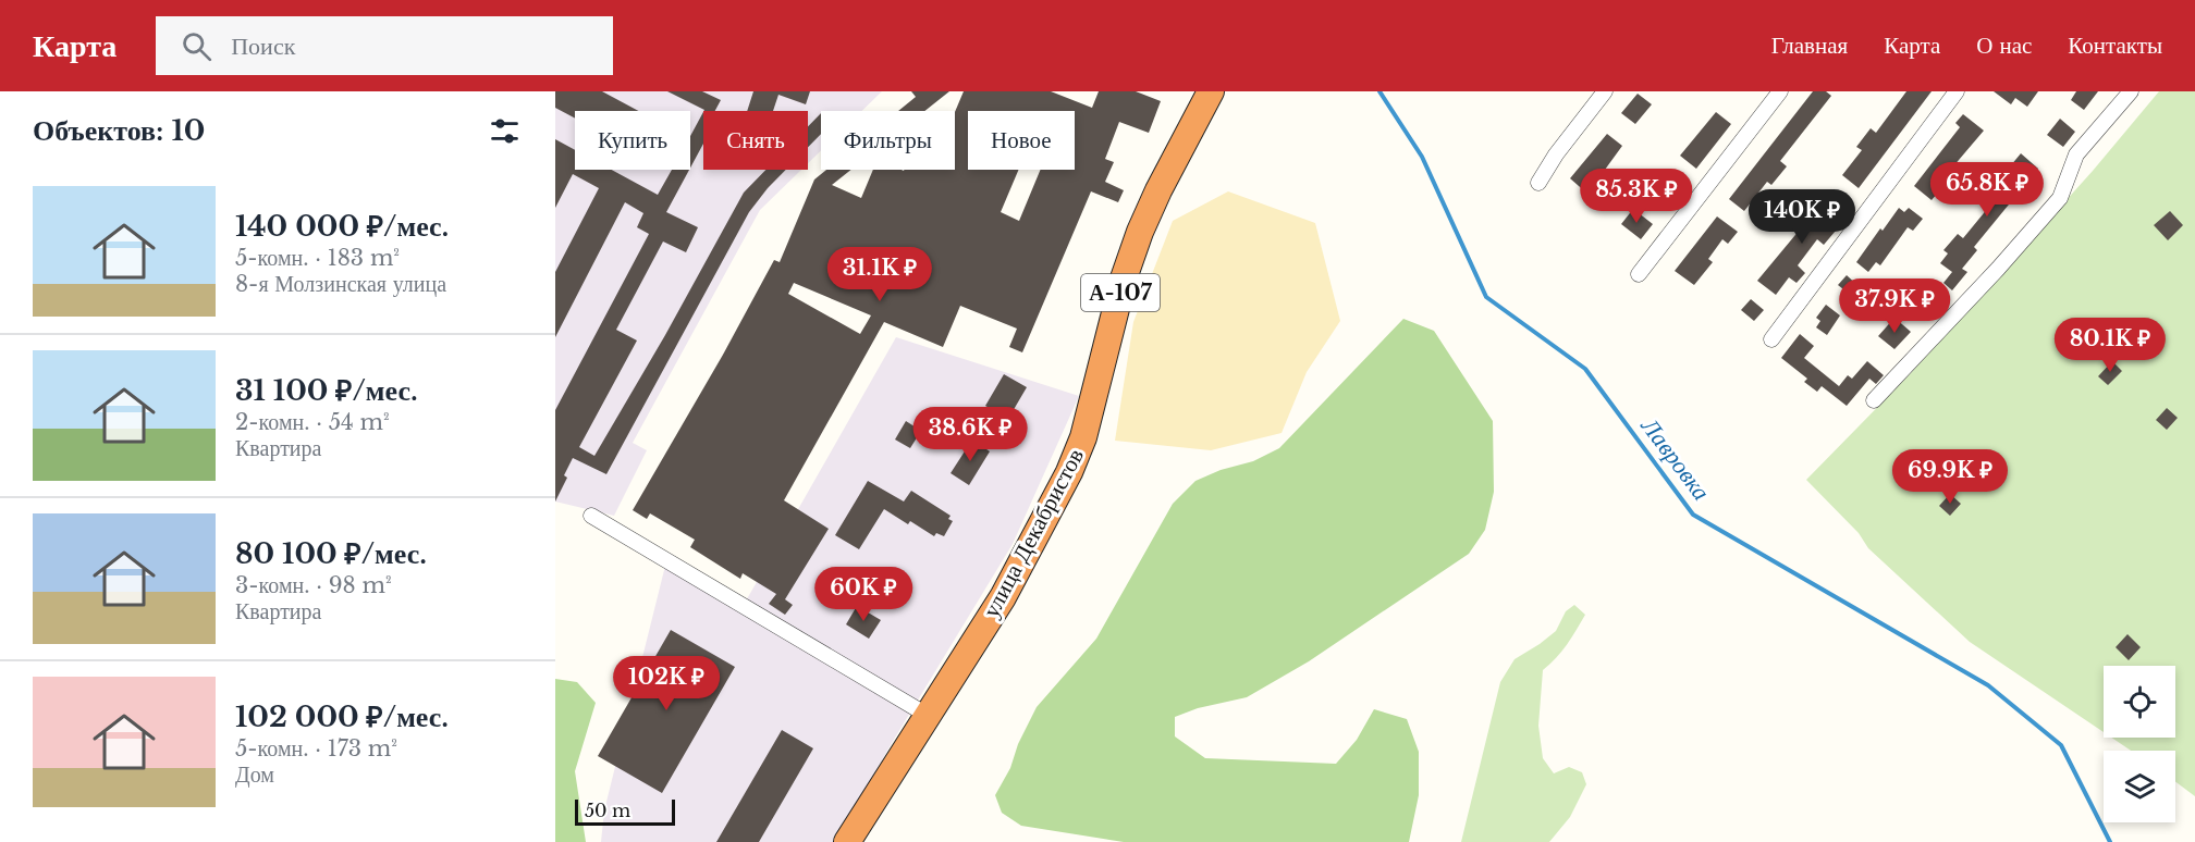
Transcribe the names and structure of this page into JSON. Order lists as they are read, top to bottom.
{
  "streets": {
    "highway": ["А-107", "улица Декабристов"]
  },
  "water": ["Лавровка"],
  "scale_bar": "50 m",
  "page": {
    "header": "Карта",
    "search": "Поиск",
    "nav": [
      "Главная",
      "Карта",
      "О нас",
      "Контакты"
    ],
    "heading": "Объектов: 10",
    "chip": [
      "Купить",
      "Снять",
      "Фильтры",
      "Новое"
    ],
    "price": [
      "65.8K ₽",
      "85.3K ₽",
      "140K ₽",
      "31.1K ₽",
      "37.9K ₽",
      "80.1K ₽",
      "38.6K ₽",
      "69.9K ₽",
      "60K ₽",
      "102K ₽"
    ],
    "list": [
      {
        "name": "140 000 ₽/мес.",
        "note": "5-комн. · 183 m² · 8-я Молзинская улица"
      },
      {
        "name": "31 100 ₽/мес.",
        "note": "2-комн. · 54 m² · Квартира"
      },
      {
        "name": "80 100 ₽/мес.",
        "note": "3-комн. · 98 m² · Квартира"
      },
      {
        "name": "102 000 ₽/мес.",
        "note": "5-комн. · 173 m² · Дом"
      }
    ],
    "scale": "50 m"
  }
}
